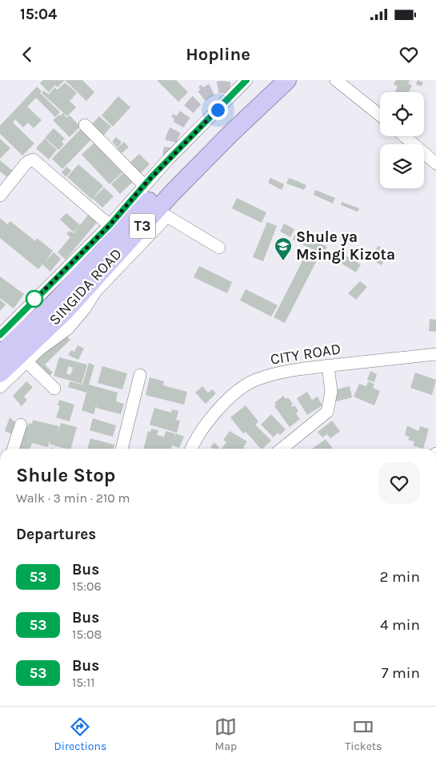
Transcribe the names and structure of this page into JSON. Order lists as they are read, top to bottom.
{
  "streets": {
    "highway": ["T3", "SINGIDA ROAD"],
    "street": ["CITY ROAD"]
  },
  "places": {
    "school or university": ["Shule ya Msingi Kizota"]
  },
  "lines": ["bus line 53"],
  "page": {
    "status": "15:04",
    "header": "Hopline",
    "heading": [
      ["Shule Stop", "Walk · 3 min · 210 m"],
      "Departures"
    ],
    "list": [
      {
        "mark": "53",
        "name": "Bus",
        "note": "15:06",
        "value": "2 min"
      },
      {
        "mark": "53",
        "name": "Bus",
        "note": "15:08",
        "value": "4 min"
      },
      {
        "mark": "53",
        "name": "Bus",
        "note": "15:11",
        "value": "7 min"
      }
    ],
    "tabs": ["Directions", "Map", "Tickets"]
  }
}
